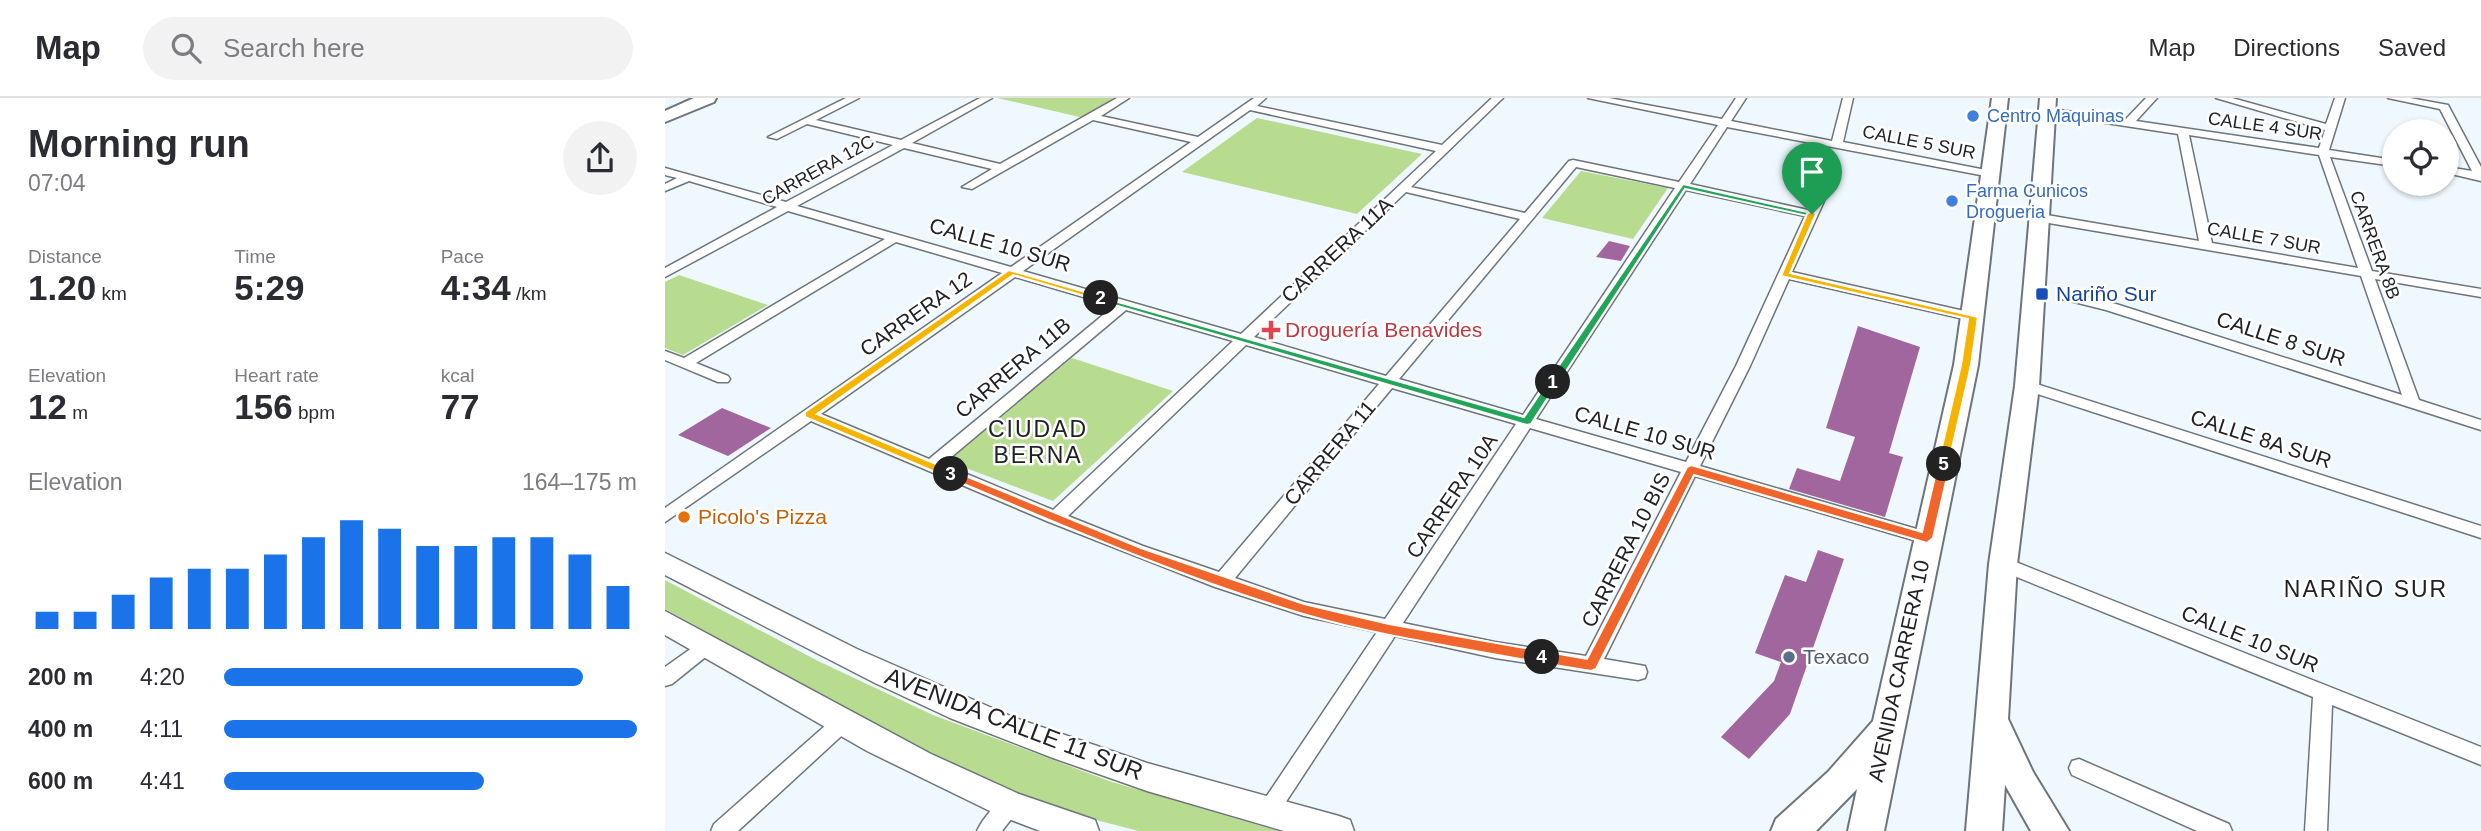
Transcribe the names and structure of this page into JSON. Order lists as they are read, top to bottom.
{
  "streets": {
    "main road": ["AVENIDA CARRERA 10", "AVENIDA CALLE 11 SUR"],
    "street": [
      "CALLE 4 SUR",
      "CALLE 5 SUR",
      "CARRERA 12C",
      "CALLE 7 SUR",
      "CALLE 10 SUR",
      "CARRERA 8B",
      "CARRERA 11A",
      "CARRERA 12",
      "CALLE 8 SUR",
      "CARRERA 11B",
      "CALLE 8A SUR",
      "CARRERA 11",
      "CARRERA 10A",
      "CARRERA 10 BIS"
    ]
  },
  "crossings": [
    ["CALLE 4 SUR", "CARRERA 8B"],
    ["CALLE 5 SUR", "CARRERA 10A"],
    ["CALLE 5 SUR", "AVENIDA CARRERA 10"],
    ["CARRERA 12C", "CALLE 10 SUR"],
    ["CALLE 7 SUR", "CARRERA 8B"],
    ["CALLE 10 SUR", "CARRERA 11A"],
    ["CALLE 10 SUR", "CARRERA 12"],
    ["CALLE 10 SUR", "CARRERA 11B"],
    ["CALLE 10 SUR", "CARRERA 11"],
    ["CALLE 10 SUR", "CARRERA 10A"],
    ["CALLE 10 SUR", "CARRERA 10 BIS"],
    ["CALLE 10 SUR", "AVENIDA CARRERA 10"],
    ["CARRERA 8B", "CALLE 8 SUR"],
    ["CARRERA 11", "CARRERA 10A"],
    ["CARRERA 10A", "AVENIDA CALLE 11 SUR"]
  ],
  "districts": ["CIUDAD BERNA", "NARIÑO SUR"],
  "places": {
    "other": [
      "Centro Maquinas",
      "Farma Cunicos Drogueria",
      "Picolo's Pizza",
      "Texaco"
    ],
    "transit": ["Nariño Sur"],
    "health": ["Droguería Benavides"]
  },
  "page": {
    "header": "Map",
    "search": "Search here",
    "nav": ["Map", "Directions", "Saved"],
    "heading": ["Morning run", "07:04"],
    "stats": [
      ["Distance", "1.20 km"],
      ["Time", "5:29"],
      ["Pace", "4:34 /km"],
      ["Elevation", "12 m"],
      ["Heart rate", "156 bpm"],
      ["kcal", "77"]
    ],
    "pins": [
      "2",
      "1",
      "5",
      "3",
      "4"
    ],
    "chart": ["Elevation", "164–175 m"],
    "list": [
      {
        "name": "200 m",
        "note": "4:20"
      },
      {
        "name": "400 m",
        "note": "4:11"
      },
      {
        "name": "600 m",
        "note": "4:41"
      }
    ]
  }
}
